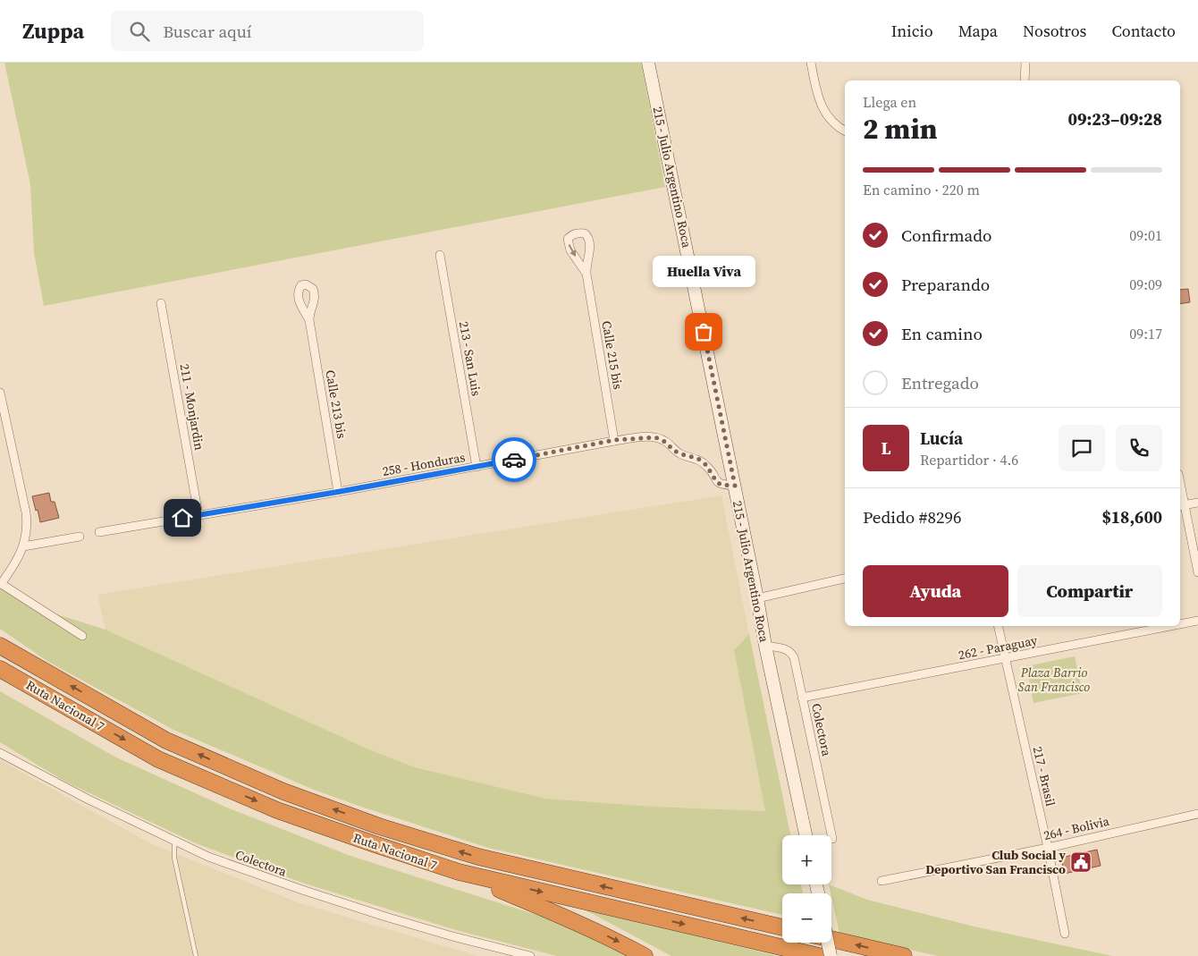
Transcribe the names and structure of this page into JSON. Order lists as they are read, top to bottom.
{
  "streets": {
    "highway": ["Ruta Nacional 7"],
    "street": [
      "215 - Julio Argentino Roca",
      "Calle 215 bis",
      "213 - San Luis",
      "Calle 213 bis",
      "211 - Monjardin",
      "258 - Honduras",
      "262 - Paraguay",
      "Colectora",
      "217 - Brasil",
      "264 - Bolivia"
    ]
  },
  "crossings": [
    ["215 - Julio Argentino Roca", "258 - Honduras"],
    ["215 - Julio Argentino Roca", "Colectora"],
    ["Calle 215 bis", "258 - Honduras"],
    ["213 - San Luis", "258 - Honduras"],
    ["Calle 213 bis", "258 - Honduras"],
    ["211 - Monjardin", "258 - Honduras"],
    ["262 - Paraguay", "Colectora"],
    ["262 - Paraguay", "217 - Brasil"],
    ["217 - Brasil", "264 - Bolivia"]
  ],
  "parks": ["Plaza Barrio San Francisco"],
  "places": {
    "other": ["Huella Viva"],
    "public building": ["Club Social y Deportivo San Francisco"]
  },
  "page": {
    "header": "Zuppa",
    "search": "Buscar aquí",
    "nav": [
      "Inicio",
      "Mapa",
      "Nosotros",
      "Contacto"
    ],
    "heading": ["2 min", "Llega en", "09:23–09:28"],
    "panel": [
      "Lucía",
      "Repartidor · 4.6",
      "Pedido #8296",
      "$18,600"
    ],
    "bar": "En camino · 220 m",
    "list": [
      ["Confirmado", "09:01"],
      ["Preparando", "09:09"],
      ["En camino", "09:17"],
      "Entregado"
    ],
    "bubble": "Huella Viva",
    "round": "L",
    "buttons": ["Ayuda", "Compartir"],
    "map_buttons": ["+", "−"]
  }
}
